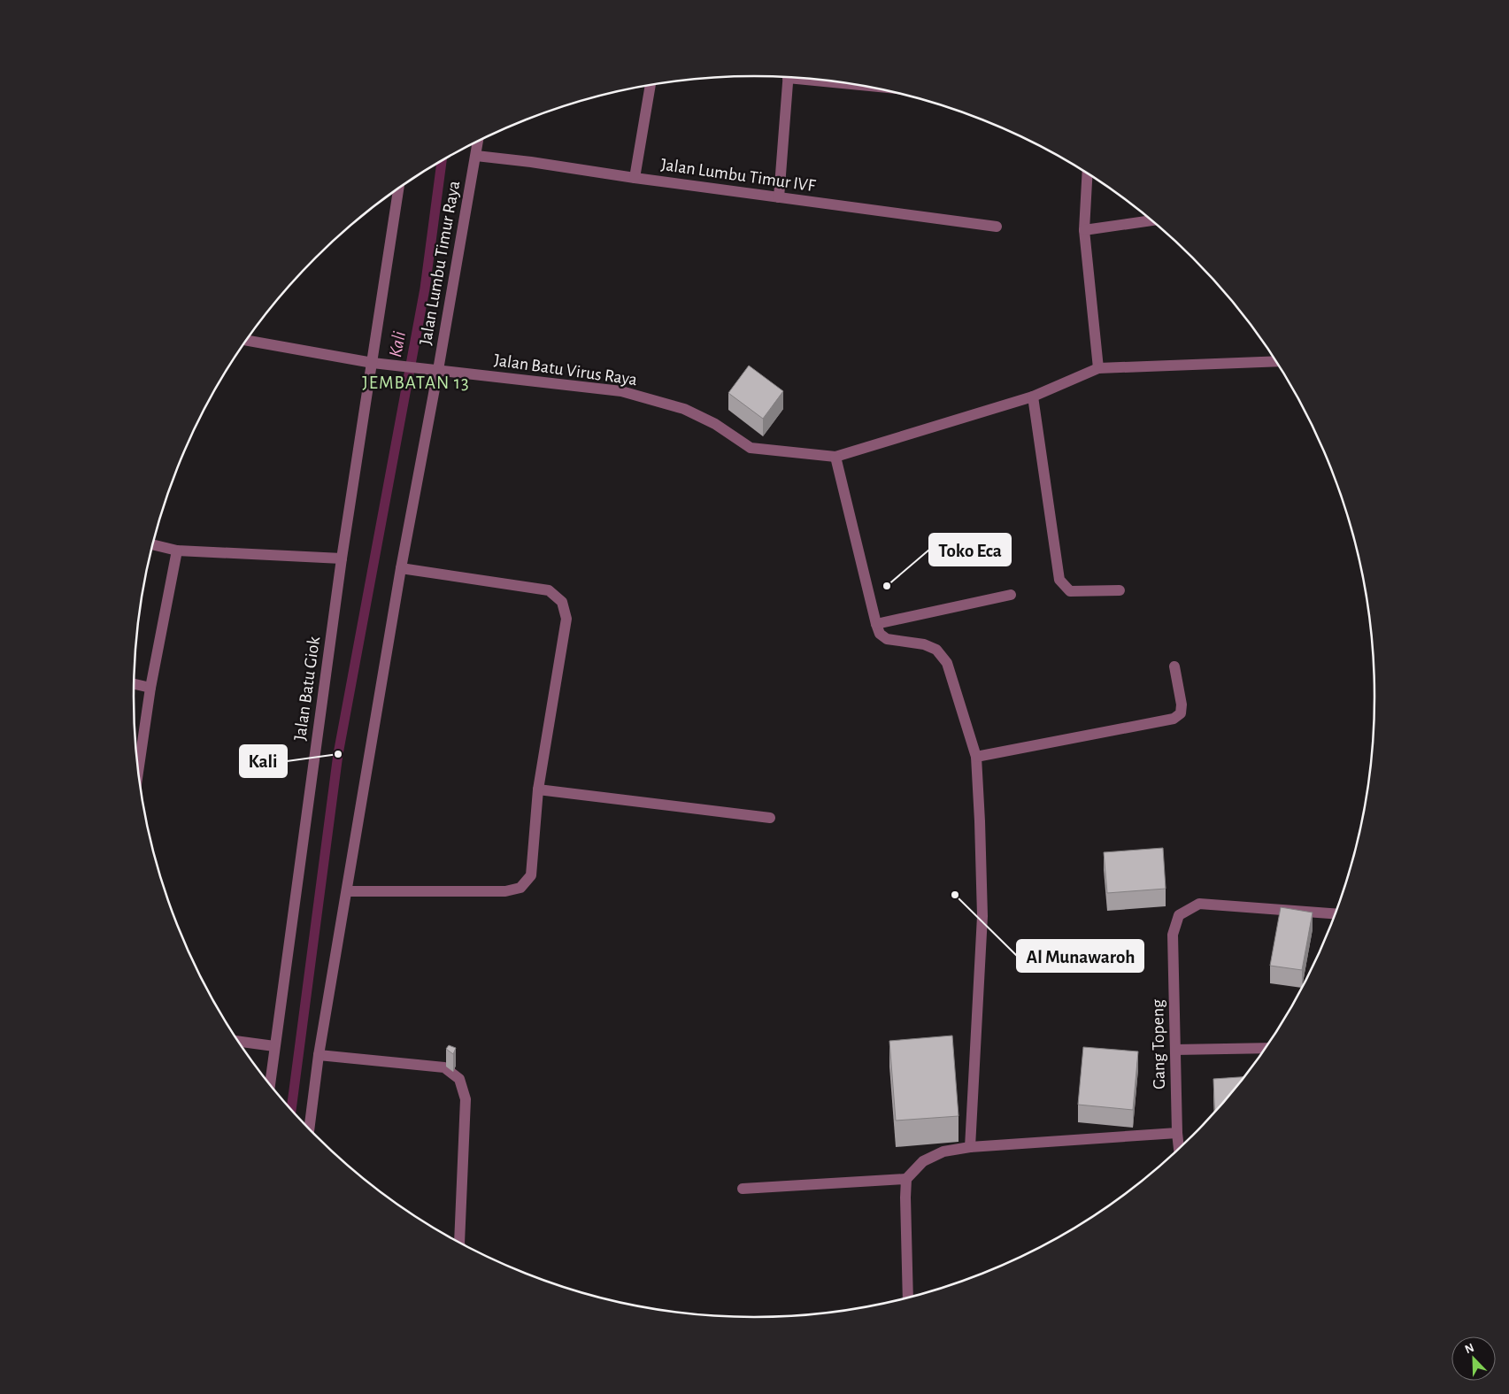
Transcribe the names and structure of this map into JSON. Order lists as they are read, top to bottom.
{
  "streets": {
    "street": [
      "Jalan Lumbu Timur IVF",
      "Jalan Lumbu Timur Raya",
      "Jalan Batu Virus Raya",
      "Jalan Batu Giok",
      "Gang Topeng"
    ]
  },
  "crossings": [
    ["Jalan Lumbu Timur IVF", "Jalan Lumbu Timur Raya"],
    ["Jalan Lumbu Timur Raya", "Jalan Batu Virus Raya"]
  ],
  "districts": ["JEMBATAN 13"],
  "water": ["Kali"],
  "places": ["Toko Eca", "Kali", "Al Munawaroh"],
  "north": "top left"
}
